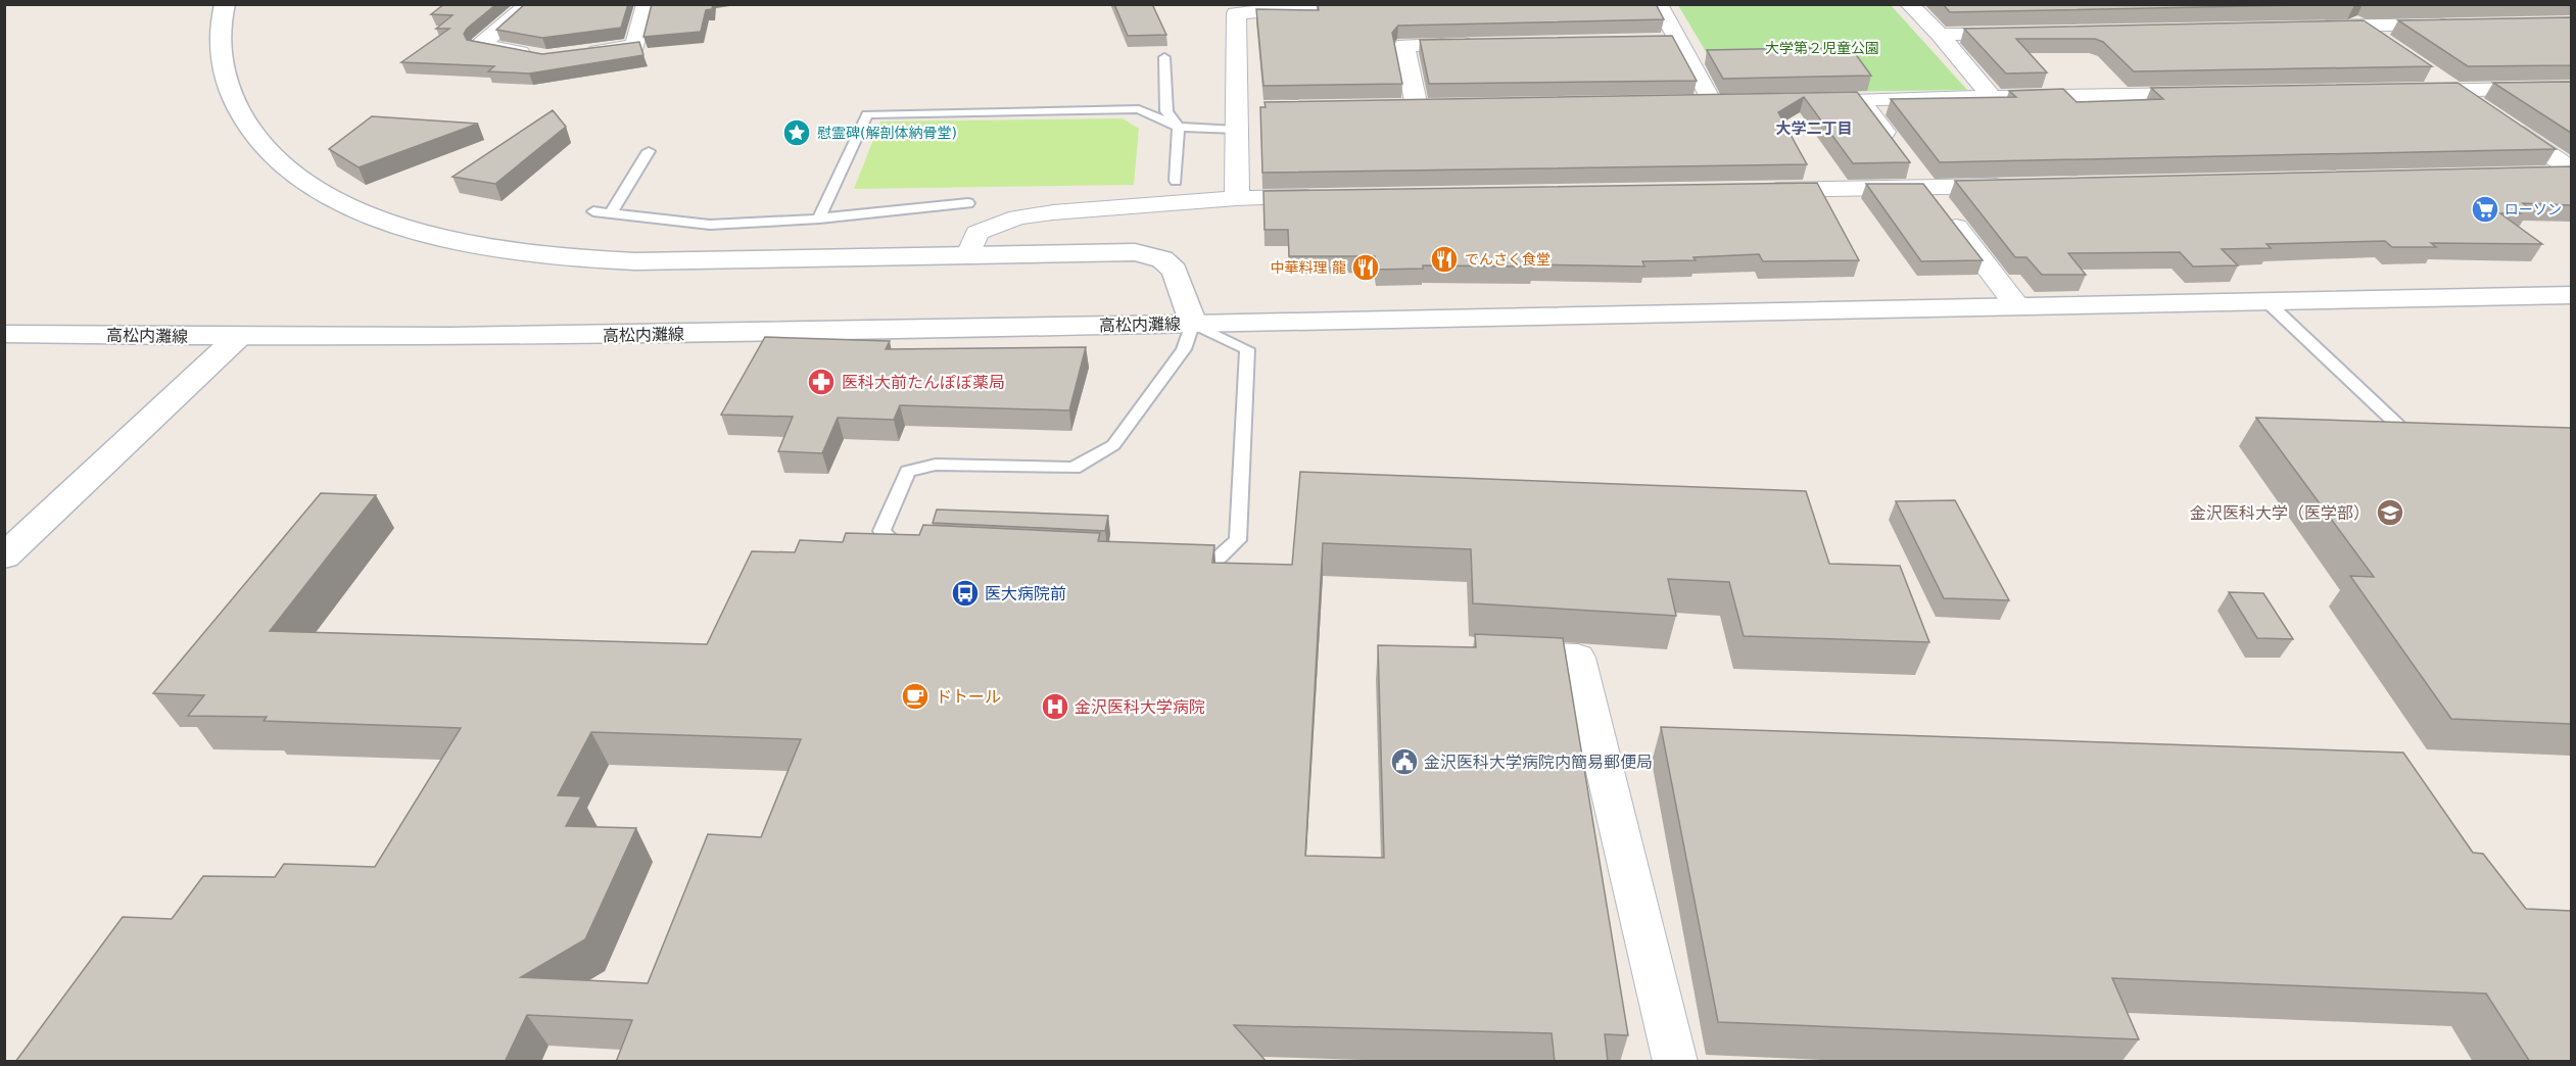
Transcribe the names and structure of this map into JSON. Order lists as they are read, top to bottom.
{
  "streets": {
    "main road": ["高松内灘線"]
  },
  "districts": ["大学二丁目"],
  "parks": ["大学第２児童公園"],
  "places": {
    "place": ["慰霊碑(解剖体納骨堂)"],
    "supermarket": ["ローソン"],
    "restaurant": ["でんさく食堂", "中華料理 龍"],
    "pharmacy": ["医科大前たんぽぽ薬局"],
    "school or university": ["金沢医科大学（医学部）"],
    "bus stop": ["医大病院前"],
    "cafe": ["ドトール"],
    "hospital": ["金沢医科大学病院"],
    "public building": ["金沢医科大学病院内簡易郵便局"]
  }
}
